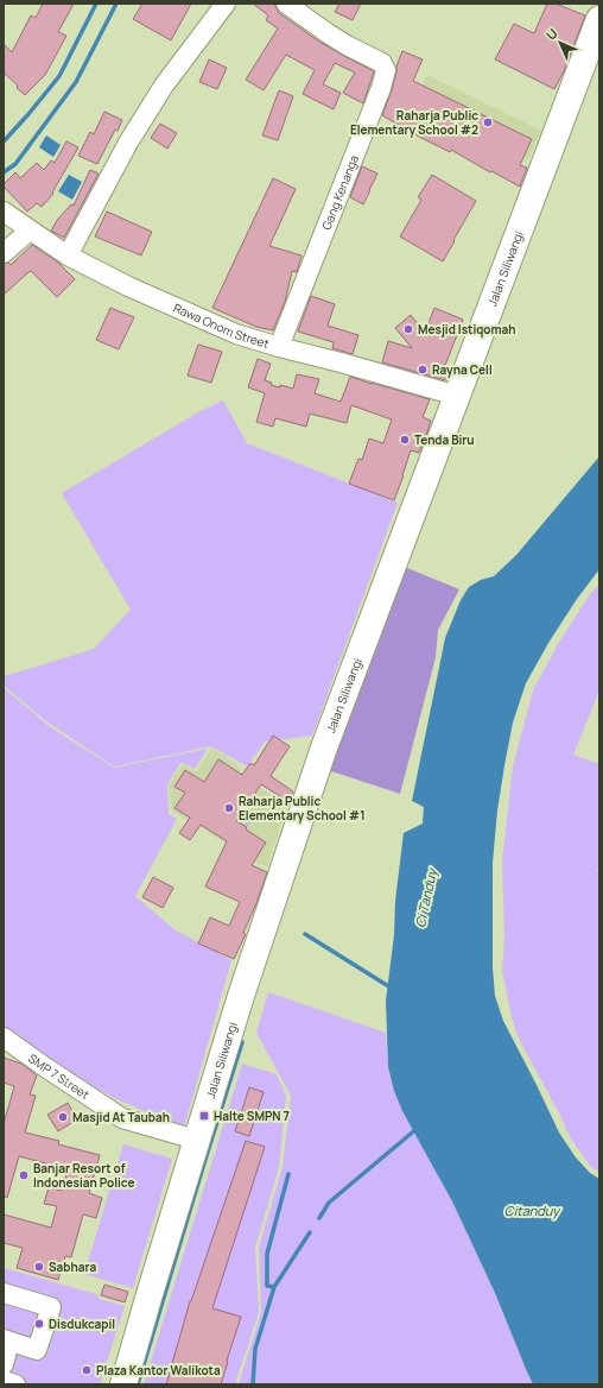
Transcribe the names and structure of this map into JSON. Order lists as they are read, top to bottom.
{
  "streets": {
    "highway": ["Jalan Siliwangi"],
    "street": ["Gang Kenanga", "Rawa Onom Street", "SMP 7 Street"]
  },
  "crossings": [
    ["Gang Kenanga", "Rawa Onom Street"],
    ["Jalan Siliwangi", "Rawa Onom Street"],
    ["Jalan Siliwangi", "SMP 7 Street"]
  ],
  "water": ["Ci Tanduy", "Citanduy"],
  "places": {
    "other": [
      "Raharja Public Elementary School #2",
      "Mesjid Istiqomah",
      "Rayna Cell",
      "Tenda Biru",
      "Raharja Public Elementary School #1",
      "Masjid At Taubah",
      "Banjar Resort of Indonesian Police",
      "Sabhara",
      "Disdukcapil",
      "Plaza Kantor Walikota"
    ],
    "transit": ["Halte SMPN 7"]
  },
  "north": "top left"
}
